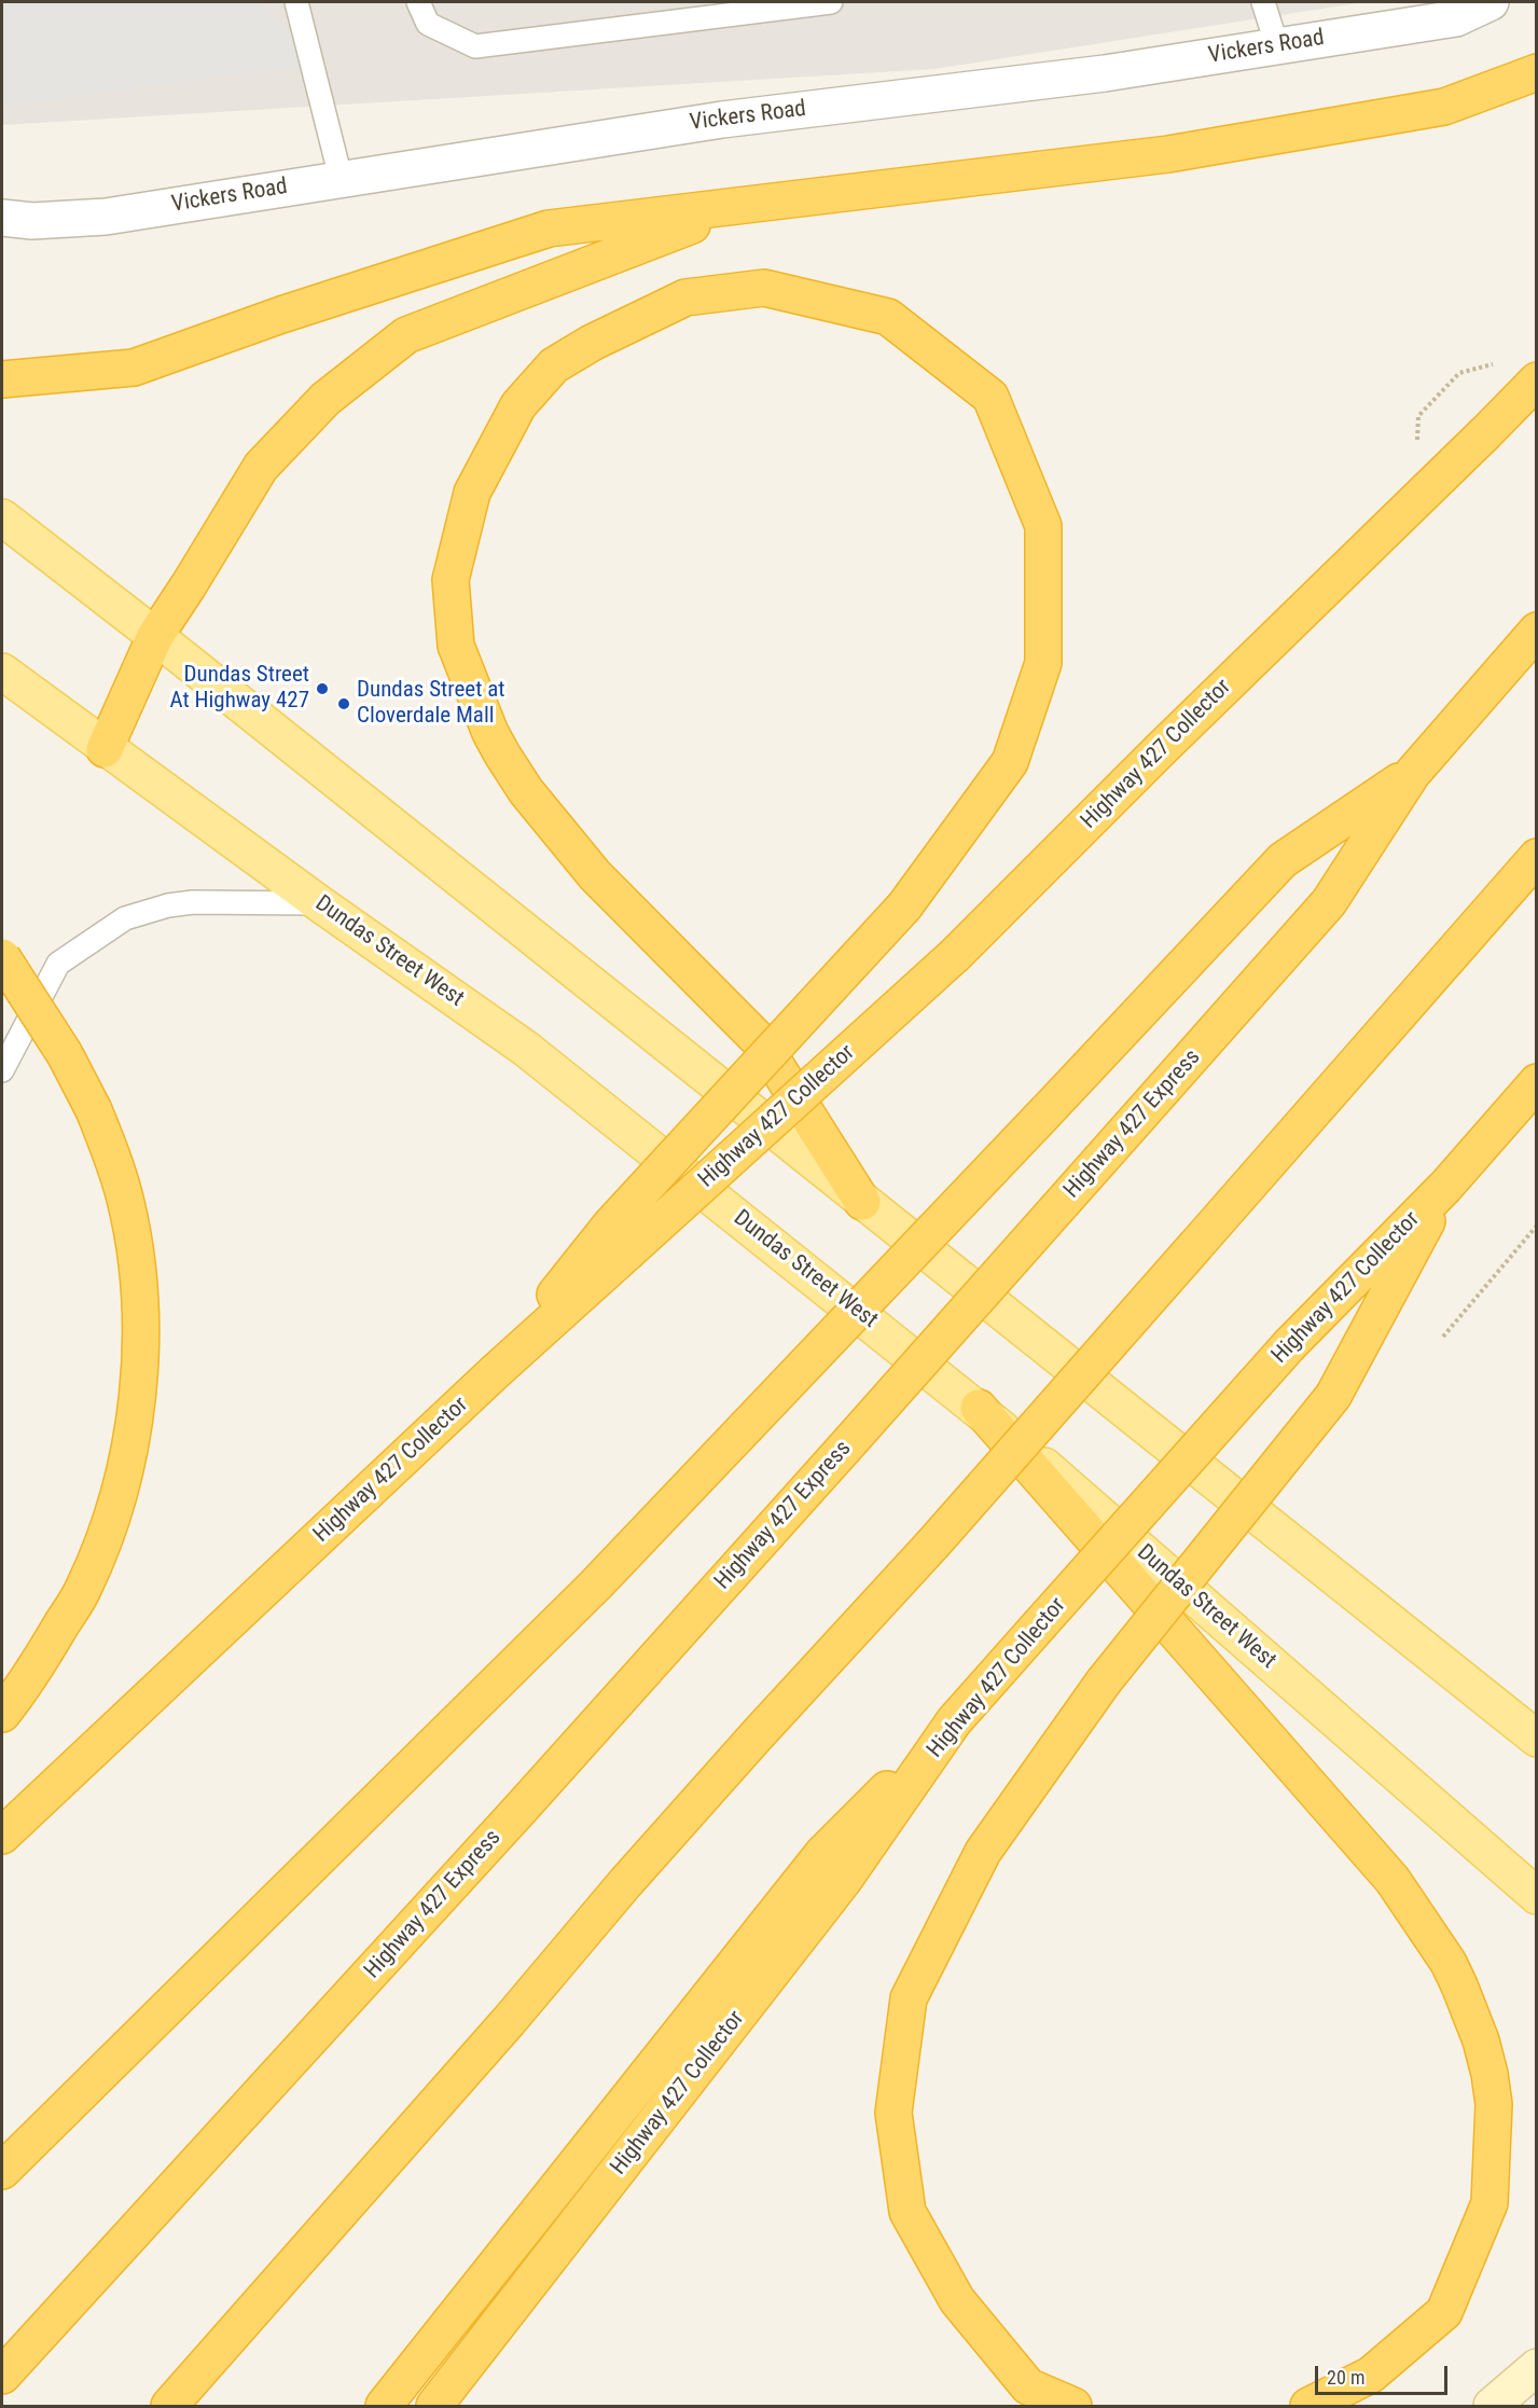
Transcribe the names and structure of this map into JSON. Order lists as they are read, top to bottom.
{
  "streets": {
    "highway": ["Highway 427 Collector", "Highway 427 Express"],
    "main road": ["Dundas Street West"],
    "street": ["Vickers Road"]
  },
  "places": ["Dundas Street At Highway 427", "Dundas Street at Cloverdale Mall"],
  "scale_bar": "20 m"
}
